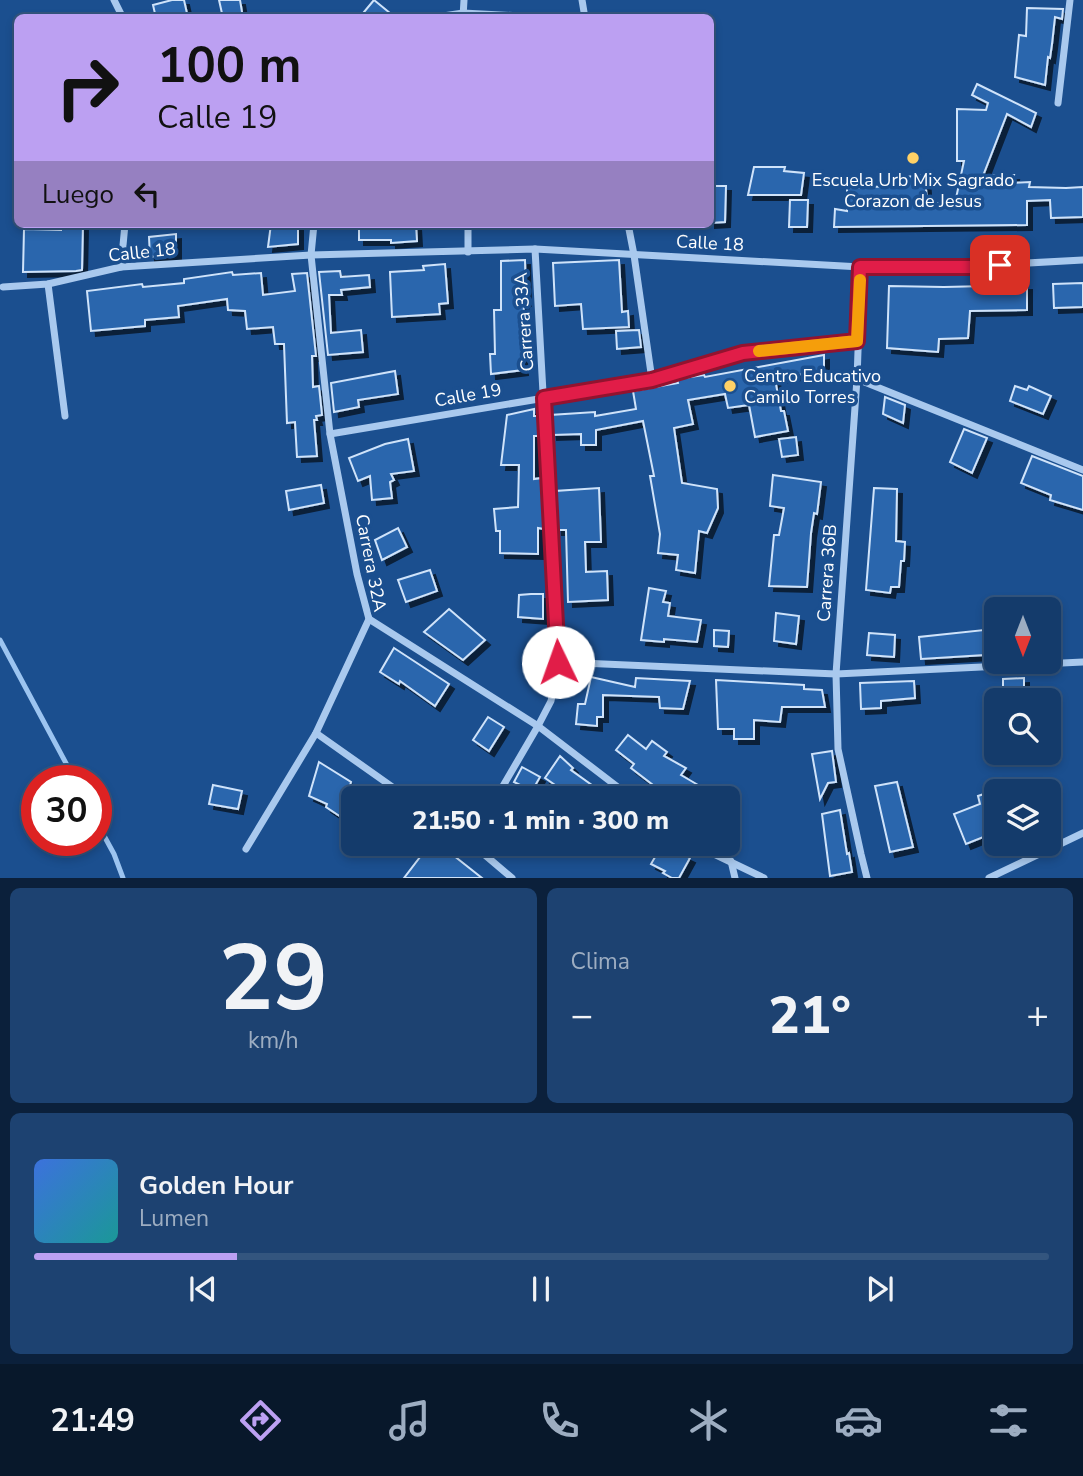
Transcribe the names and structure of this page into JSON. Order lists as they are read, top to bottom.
{
  "streets": {
    "street": [
      "Calle 18",
      "Carrera 33A",
      "Calle 19",
      "Carrera 32A",
      "Carrera 36B"
    ]
  },
  "crossings": [
    ["Calle 18", "Carrera 33A"],
    ["Calle 18", "Carrera 32A"],
    ["Calle 18", "Carrera 36B"],
    ["Carrera 33A", "Calle 19"],
    ["Calle 19", "Carrera 32A"],
    ["Calle 19", "Carrera 36B"]
  ],
  "places": ["Escuela Urb Mix Sagrado Corazon de Jesus", "Centro Educativo Camilo Torres"],
  "north": "bottom",
  "page": {
    "turn": ["100 m", "Calle 19"],
    "then": "Luego",
    "limit": "30",
    "trip": "21:50 · 1 min · 300 m",
    "tile": [
      ["29", "km/h"],
      "Clima"
    ],
    "heat": ["−", "21°", "+"],
    "song": ["Golden Hour", "Lumen"],
    "tabs": "21:49"
  }
}
